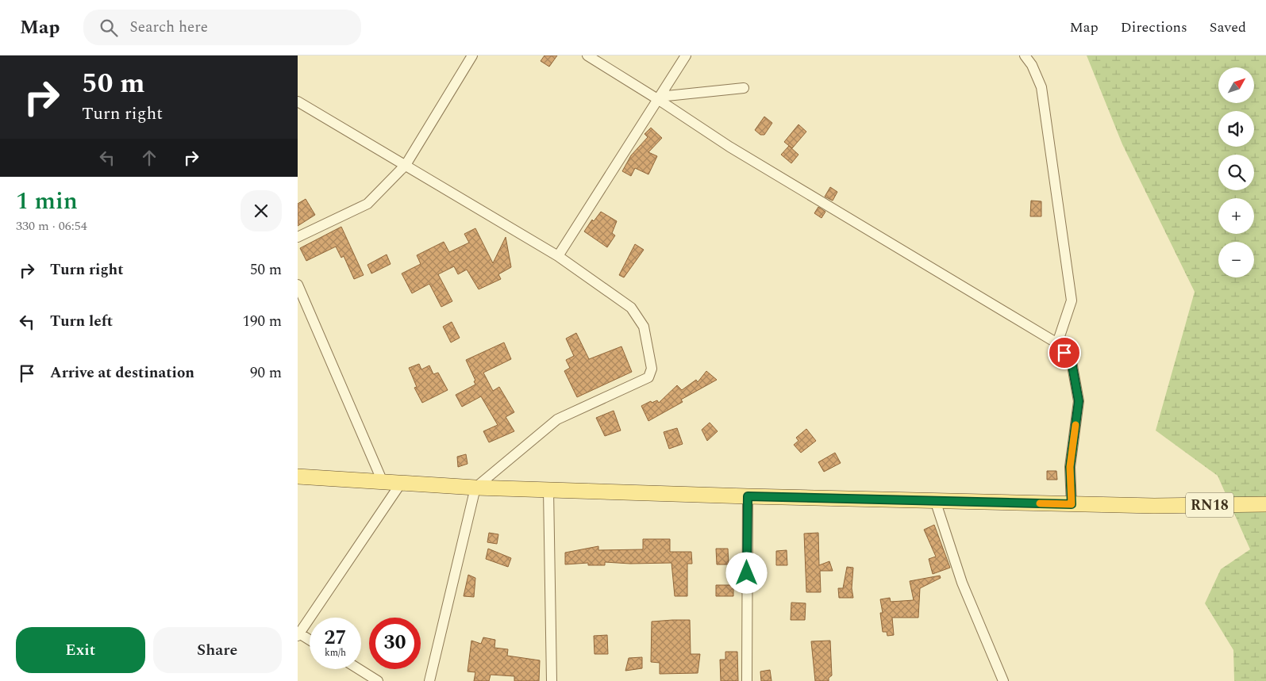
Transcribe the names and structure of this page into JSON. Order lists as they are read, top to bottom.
{
  "streets": {
    "main road": ["RN18"]
  },
  "north": "top right",
  "page": {
    "header": "Map",
    "search": "Search here",
    "nav": ["Map", "Directions", "Saved"],
    "turn": ["50 m", "Turn right"],
    "map_buttons": ["+", "−"],
    "heading": ["1 min", "330 m · 06:54"],
    "list": [
      {
        "name": "Turn right",
        "value": "50 m"
      },
      {
        "name": "Turn left",
        "value": "190 m"
      },
      {
        "name": "Arrive at destination",
        "value": "90 m"
      }
    ],
    "speed": "27 km/h",
    "limit": "30",
    "buttons": ["Exit", "Share"]
  }
}
